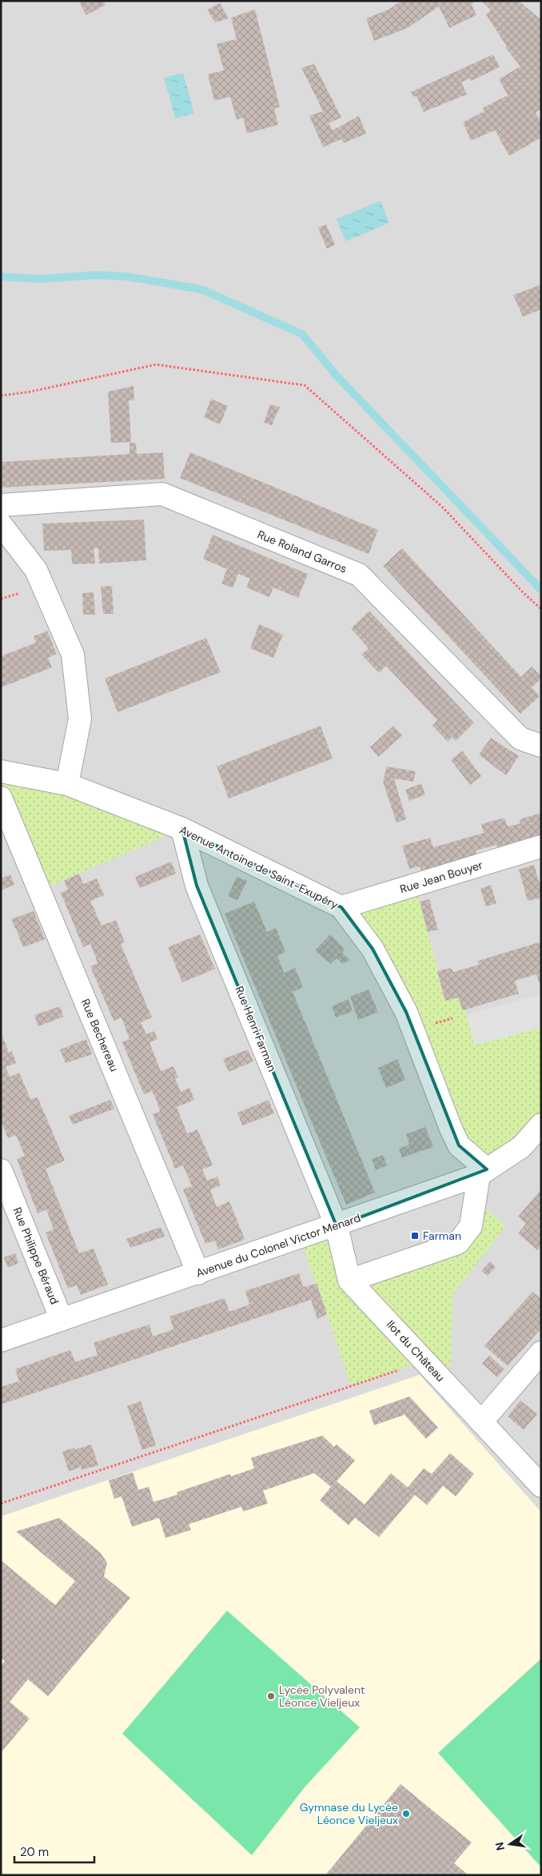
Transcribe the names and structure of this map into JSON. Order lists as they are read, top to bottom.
{
  "streets": {
    "street": [
      "Rue Roland Garros",
      "Avenue Antoine de Saint-Exupéry",
      "Rue Jean Bouyer",
      "Rue Henri Farman",
      "Rue Bechereau",
      "Avenue du Colonel Victor Menard",
      "Rue Philippe Béraud",
      "Ilot du Château"
    ]
  },
  "crossings": [
    ["Avenue Antoine de Saint-Exupéry", "Rue Jean Bouyer"],
    ["Avenue Antoine de Saint-Exupéry", "Rue Henri Farman"],
    ["Avenue Antoine de Saint-Exupéry", "Avenue du Colonel Victor Menard"],
    ["Rue Henri Farman", "Avenue du Colonel Victor Menard"],
    ["Rue Henri Farman", "Ilot du Château"],
    ["Rue Bechereau", "Avenue du Colonel Victor Menard"],
    ["Avenue du Colonel Victor Menard", "Rue Philippe Béraud"]
  ],
  "places": {
    "transit": ["Farman"],
    "other": ["Lycée Polyvalent Léonce Vieljeux", "Gymnase du Lycée Léonce Vieljeux"]
  },
  "scale_bar": "20 m",
  "north": "left"
}
